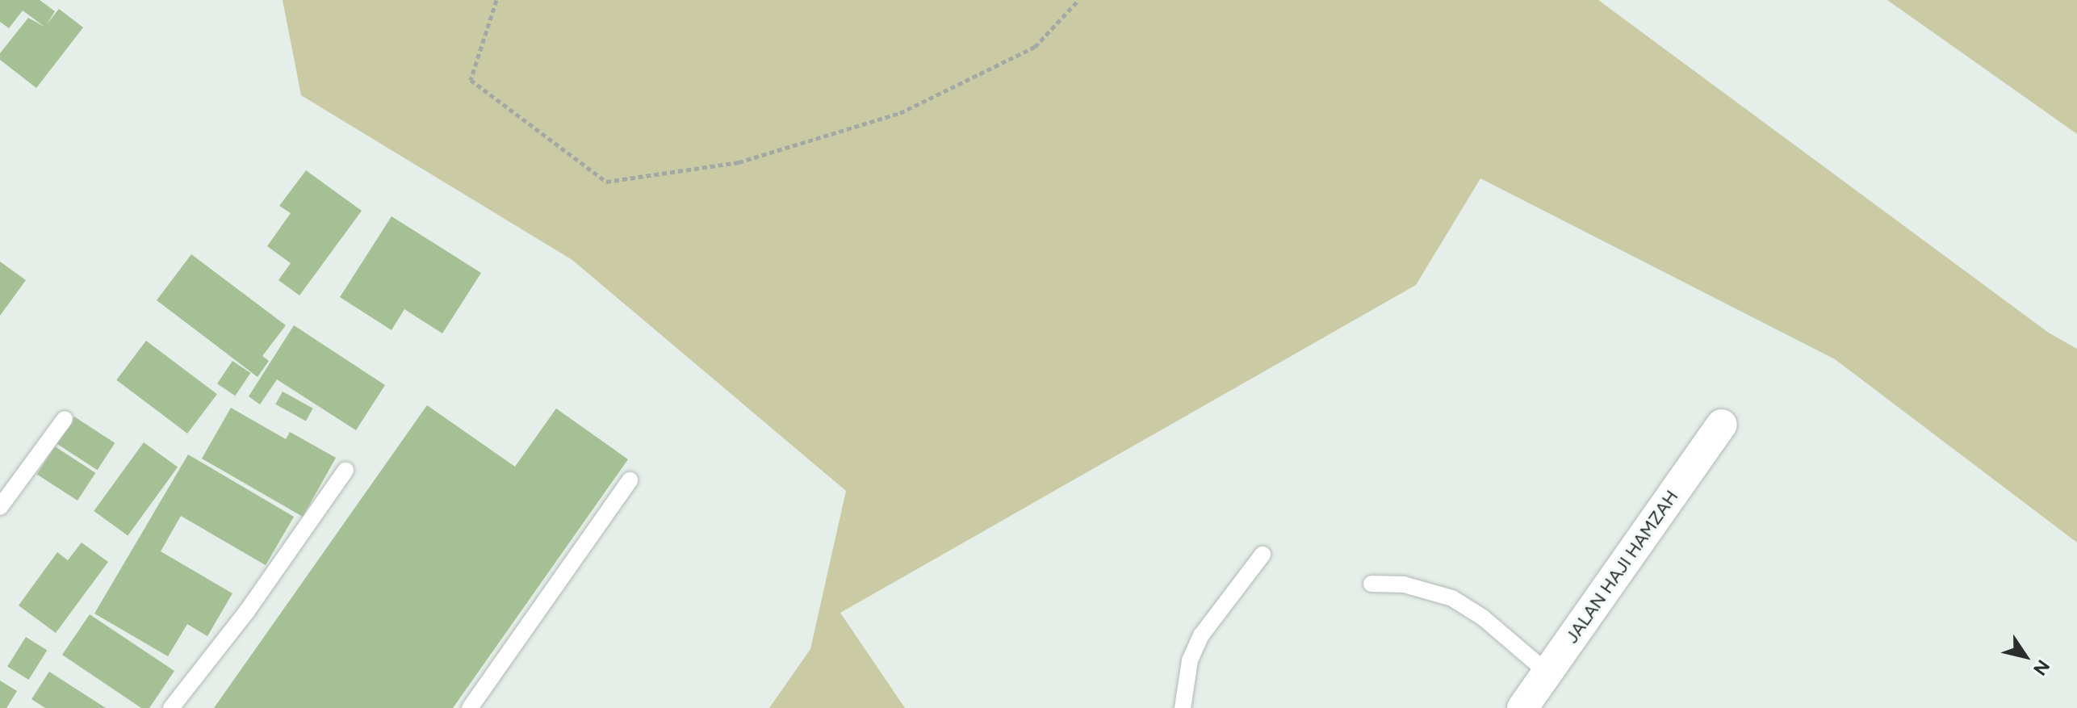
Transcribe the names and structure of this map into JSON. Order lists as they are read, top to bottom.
{
  "streets": {
    "street": ["JALAN HAJI HAMZAH"]
  },
  "north": "bottom right"
}
